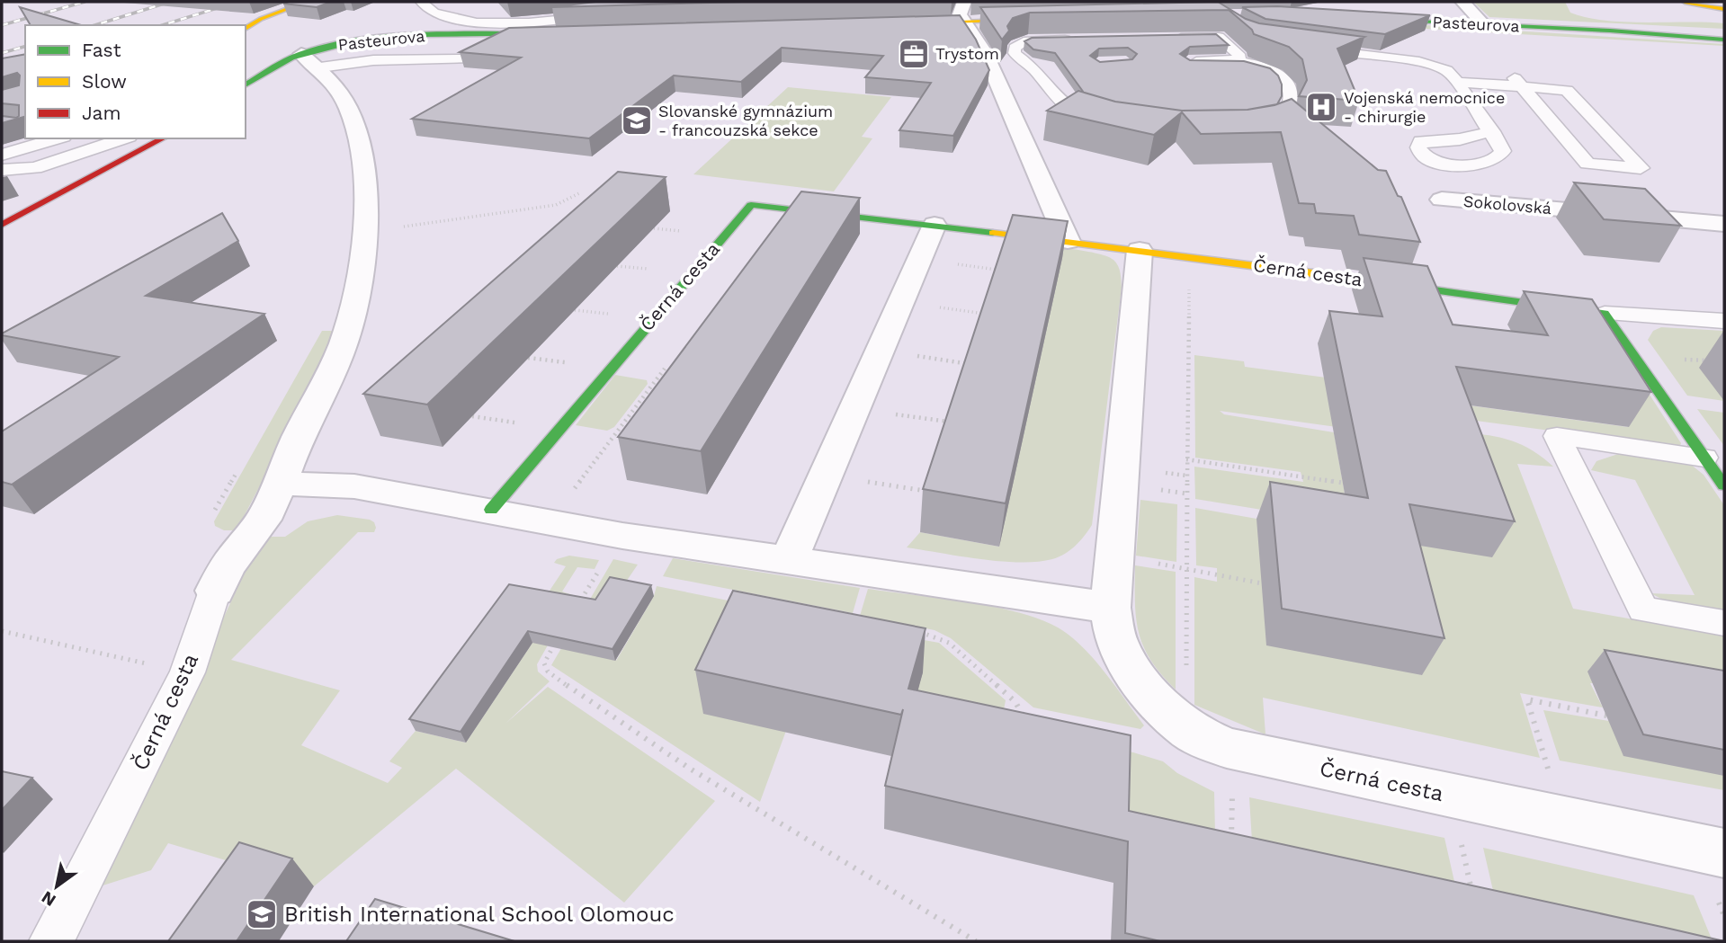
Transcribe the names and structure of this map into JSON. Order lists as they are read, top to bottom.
{
  "streets": {
    "main road": ["Pasteurova", "Černá cesta"],
    "street": ["Sokolovská"]
  },
  "crossings": [
    ["Pasteurova", "Černá cesta"]
  ],
  "places": {
    "office": ["Trystom"],
    "hospital": ["Vojenská nemocnice - chirurgie"],
    "school or university": ["Slovanské gymnázium - francouzská sekce", "British International School Olomouc"]
  },
  "legend": ["Fast", "Slow", "Jam"],
  "north": "bottom left"
}
